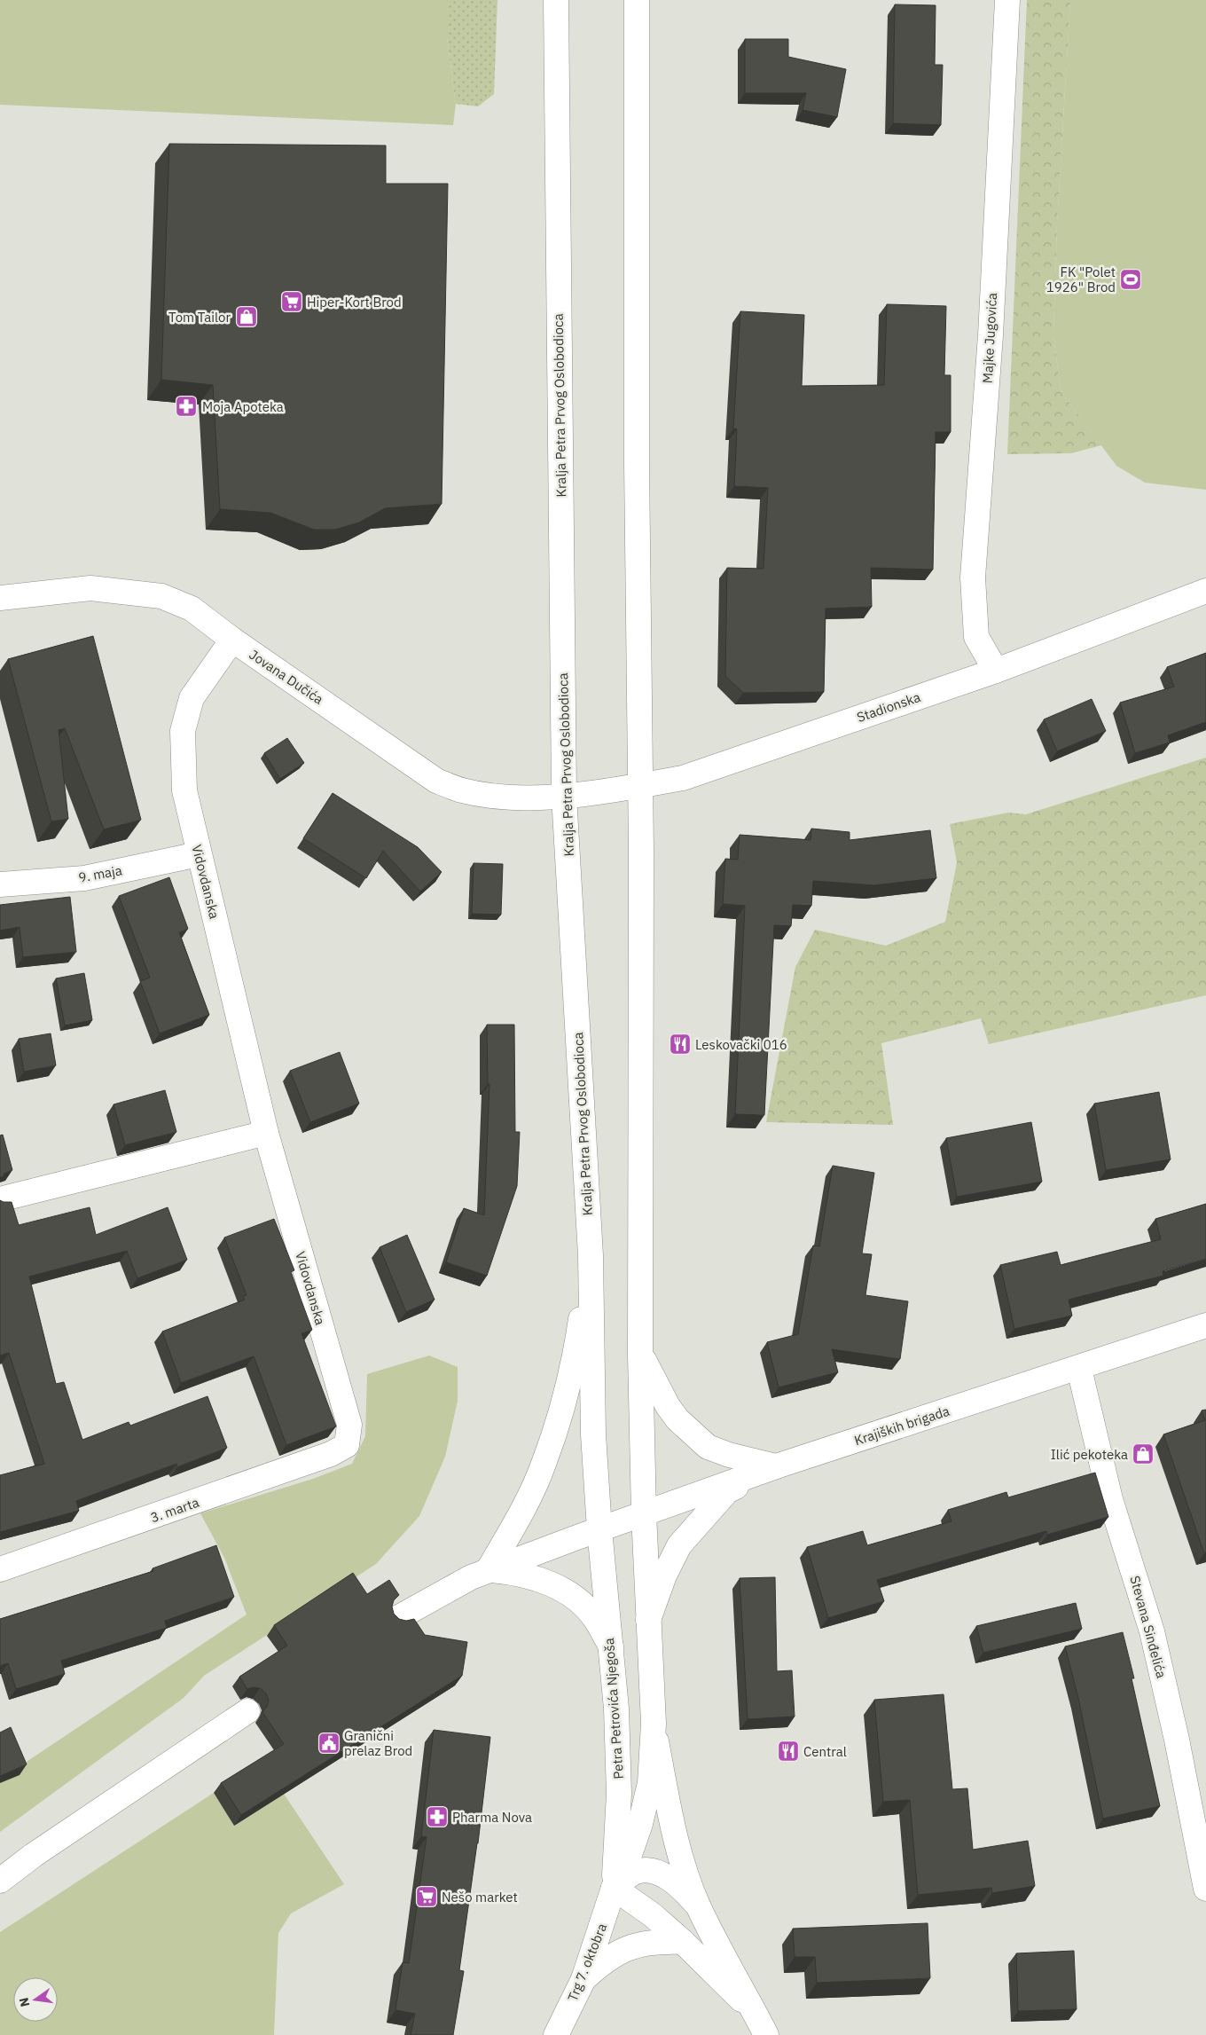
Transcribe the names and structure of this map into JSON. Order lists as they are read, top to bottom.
{
  "streets": {
    "street": [
      "Majke Jugovića",
      "Kralja Petra Prvog Oslobodioca",
      "Jovana Dučića",
      "Stadionska",
      "9. maja",
      "Vidovdanska",
      "Krajiških brigada",
      "3. marta",
      "Stevana Sinđelića",
      "Petra Petrovića Njegoša",
      "Trg 7. oktobra"
    ]
  },
  "crossings": [
    ["Majke Jugovića", "Stadionska"],
    ["Kralja Petra Prvog Oslobodioca", "Jovana Dučića"],
    ["Kralja Petra Prvog Oslobodioca", "Stadionska"],
    ["Kralja Petra Prvog Oslobodioca", "Krajiških brigada"],
    ["Kralja Petra Prvog Oslobodioca", "Petra Petrovića Njegoša"],
    ["Jovana Dučića", "Stadionska"],
    ["Jovana Dučića", "Vidovdanska"],
    ["9. maja", "Vidovdanska"],
    ["Vidovdanska", "3. marta"],
    ["Krajiških brigada", "Stevana Sinđelića"],
    ["Krajiških brigada", "Petra Petrovića Njegoša"],
    ["Petra Petrovića Njegoša", "Trg 7. oktobra"]
  ],
  "places": {
    "sports": ["FK \"Polet 1926\" Brod"],
    "supermarket": ["Hiper-Kort Brod", "Nešo market"],
    "shop": ["Tom Tailor", "Ilić pekoteka"],
    "pharmacy": ["Moja Apoteka", "Pharma Nova"],
    "restaurant": ["Leskovački 016", "Central"],
    "public building": ["Granični prelaz Brod"]
  },
  "north": "left"
}
